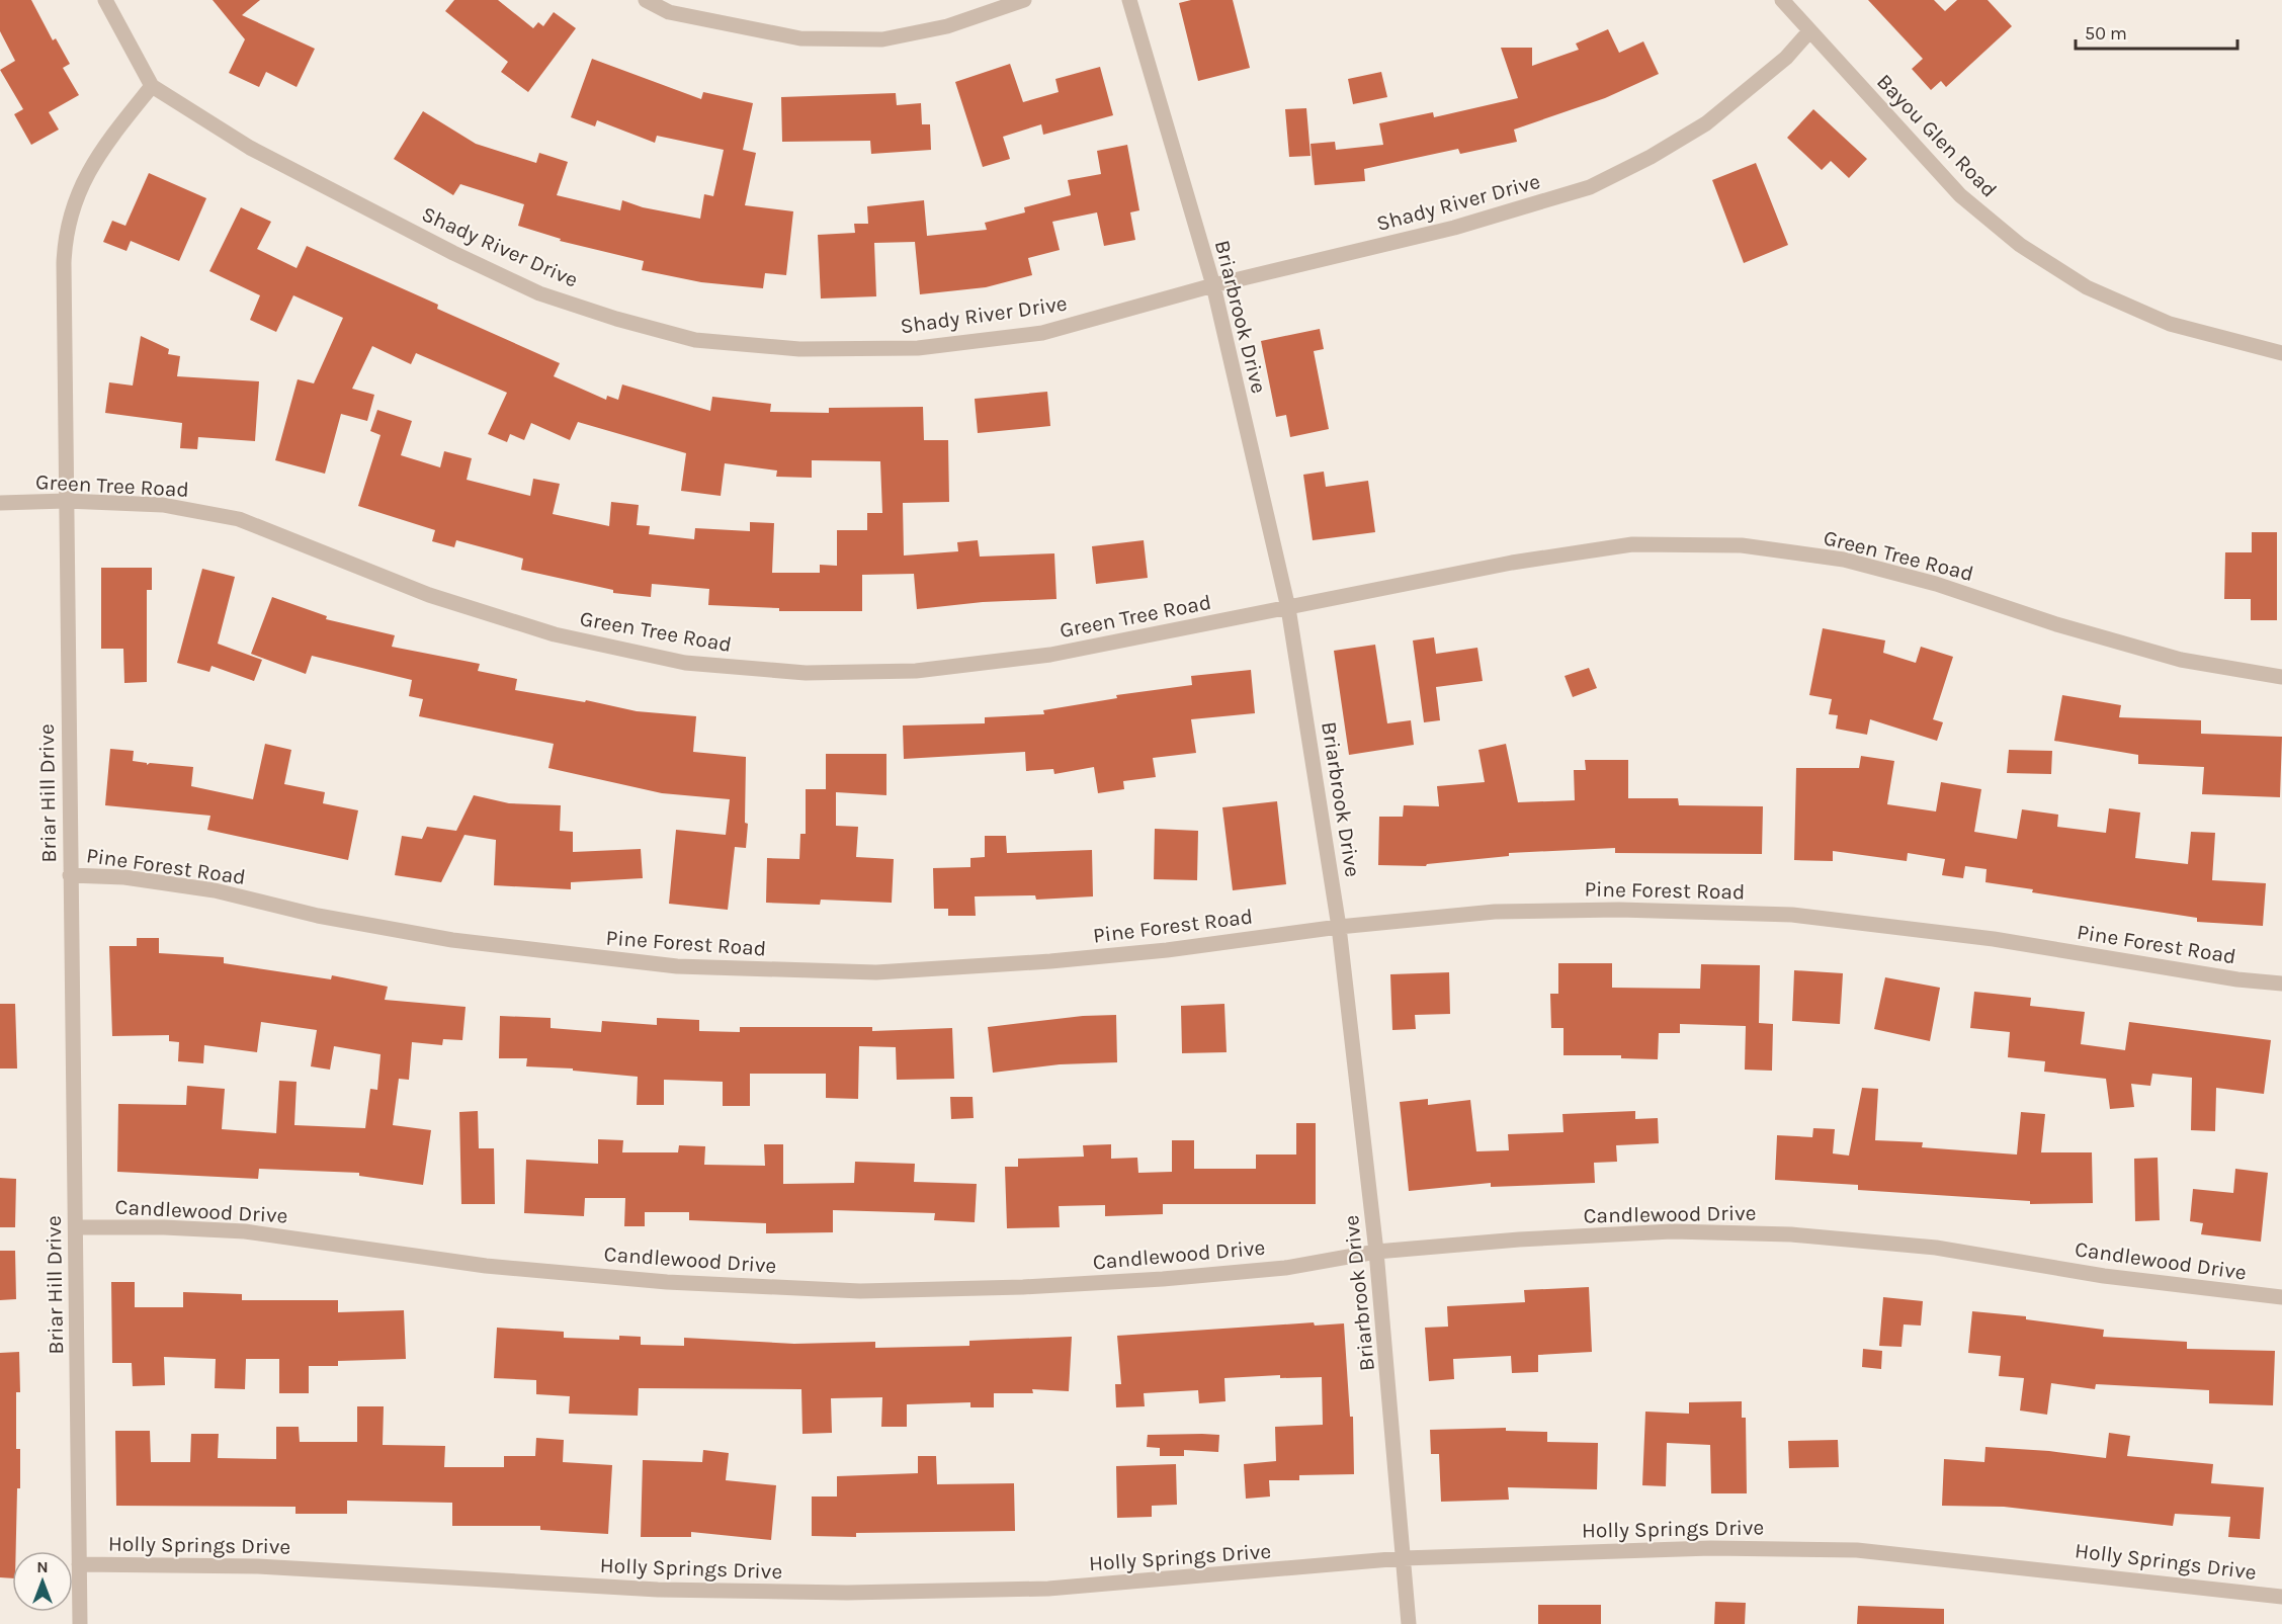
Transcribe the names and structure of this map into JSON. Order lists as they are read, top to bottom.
{
  "streets": {
    "street": [
      "Bayou Glen Road",
      "Shady River Drive",
      "Briarbrook Drive",
      "Green Tree Road",
      "Briar Hill Drive",
      "Pine Forest Road",
      "Candlewood Drive",
      "Holly Springs Drive"
    ]
  },
  "crossings": [
    ["Bayou Glen Road", "Shady River Drive"],
    ["Shady River Drive", "Briarbrook Drive"],
    ["Shady River Drive", "Briar Hill Drive"],
    ["Briarbrook Drive", "Green Tree Road"],
    ["Briarbrook Drive", "Pine Forest Road"],
    ["Briarbrook Drive", "Candlewood Drive"],
    ["Briarbrook Drive", "Holly Springs Drive"],
    ["Green Tree Road", "Briar Hill Drive"],
    ["Briar Hill Drive", "Pine Forest Road"],
    ["Briar Hill Drive", "Candlewood Drive"],
    ["Briar Hill Drive", "Holly Springs Drive"]
  ],
  "scale_bar": "50 m",
  "north": "top"
}
